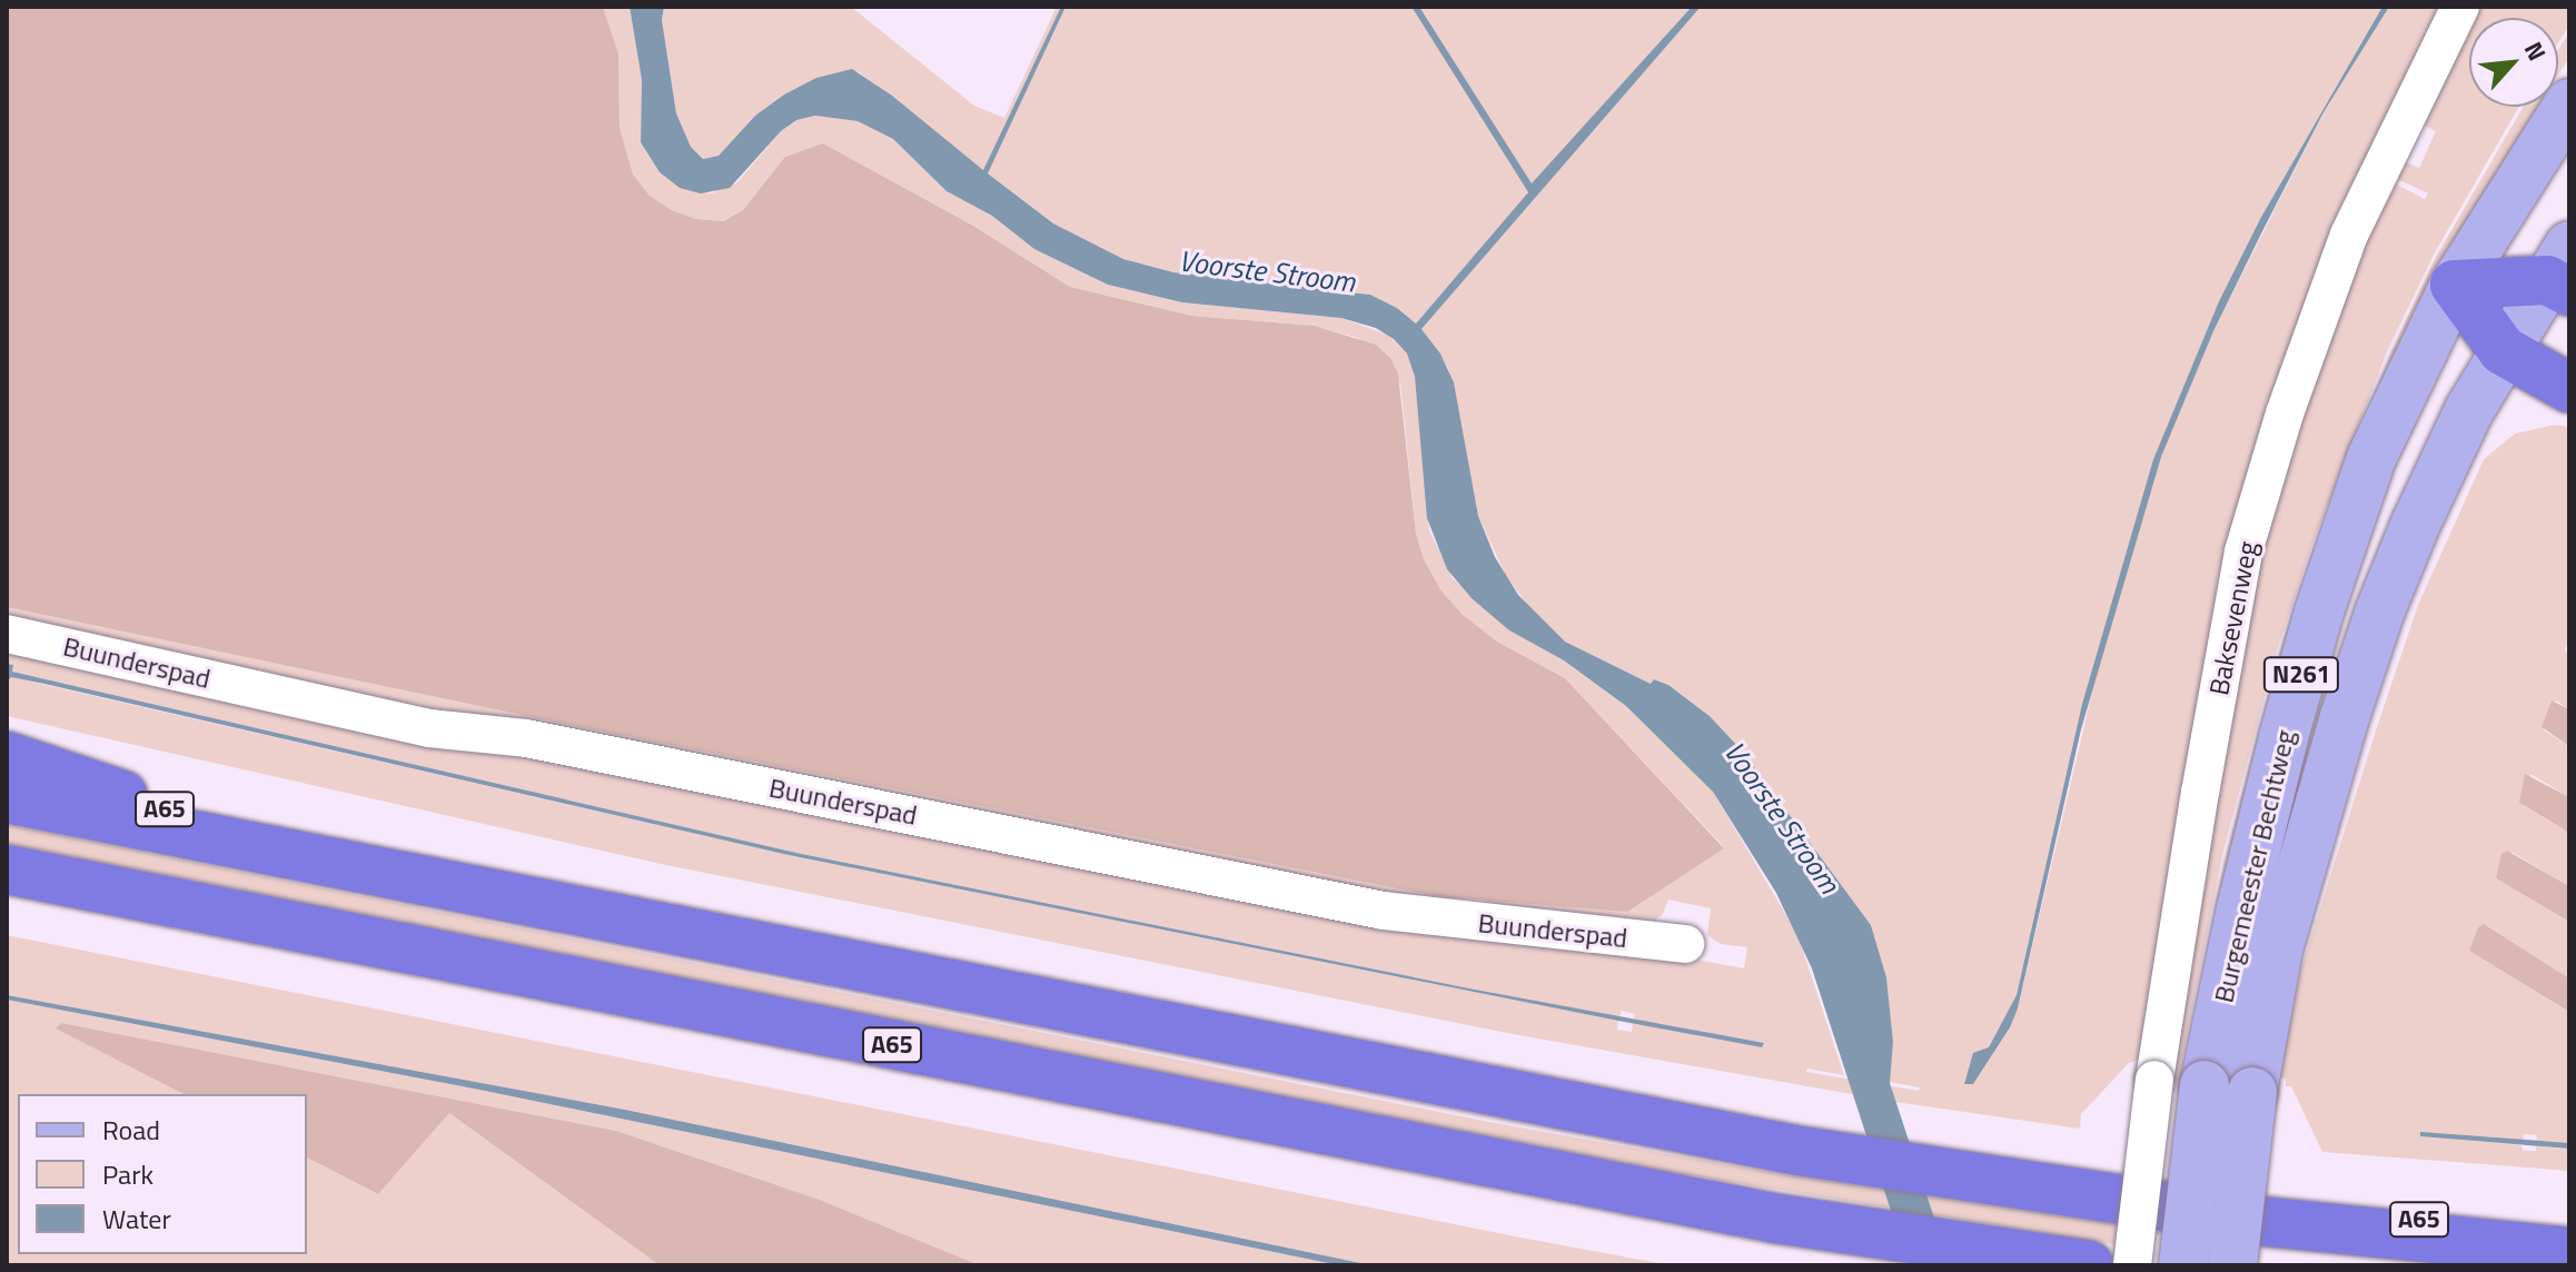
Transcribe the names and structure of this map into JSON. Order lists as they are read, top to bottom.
{
  "streets": {
    "highway": ["A65"],
    "main road": ["N261", "Burgemeester Bechtweg"],
    "street": ["Baksevenweg", "Buunderspad"]
  },
  "water": ["Voorste Stroom"],
  "legend": ["Road", "Park", "Water"],
  "north": "top right"
}
